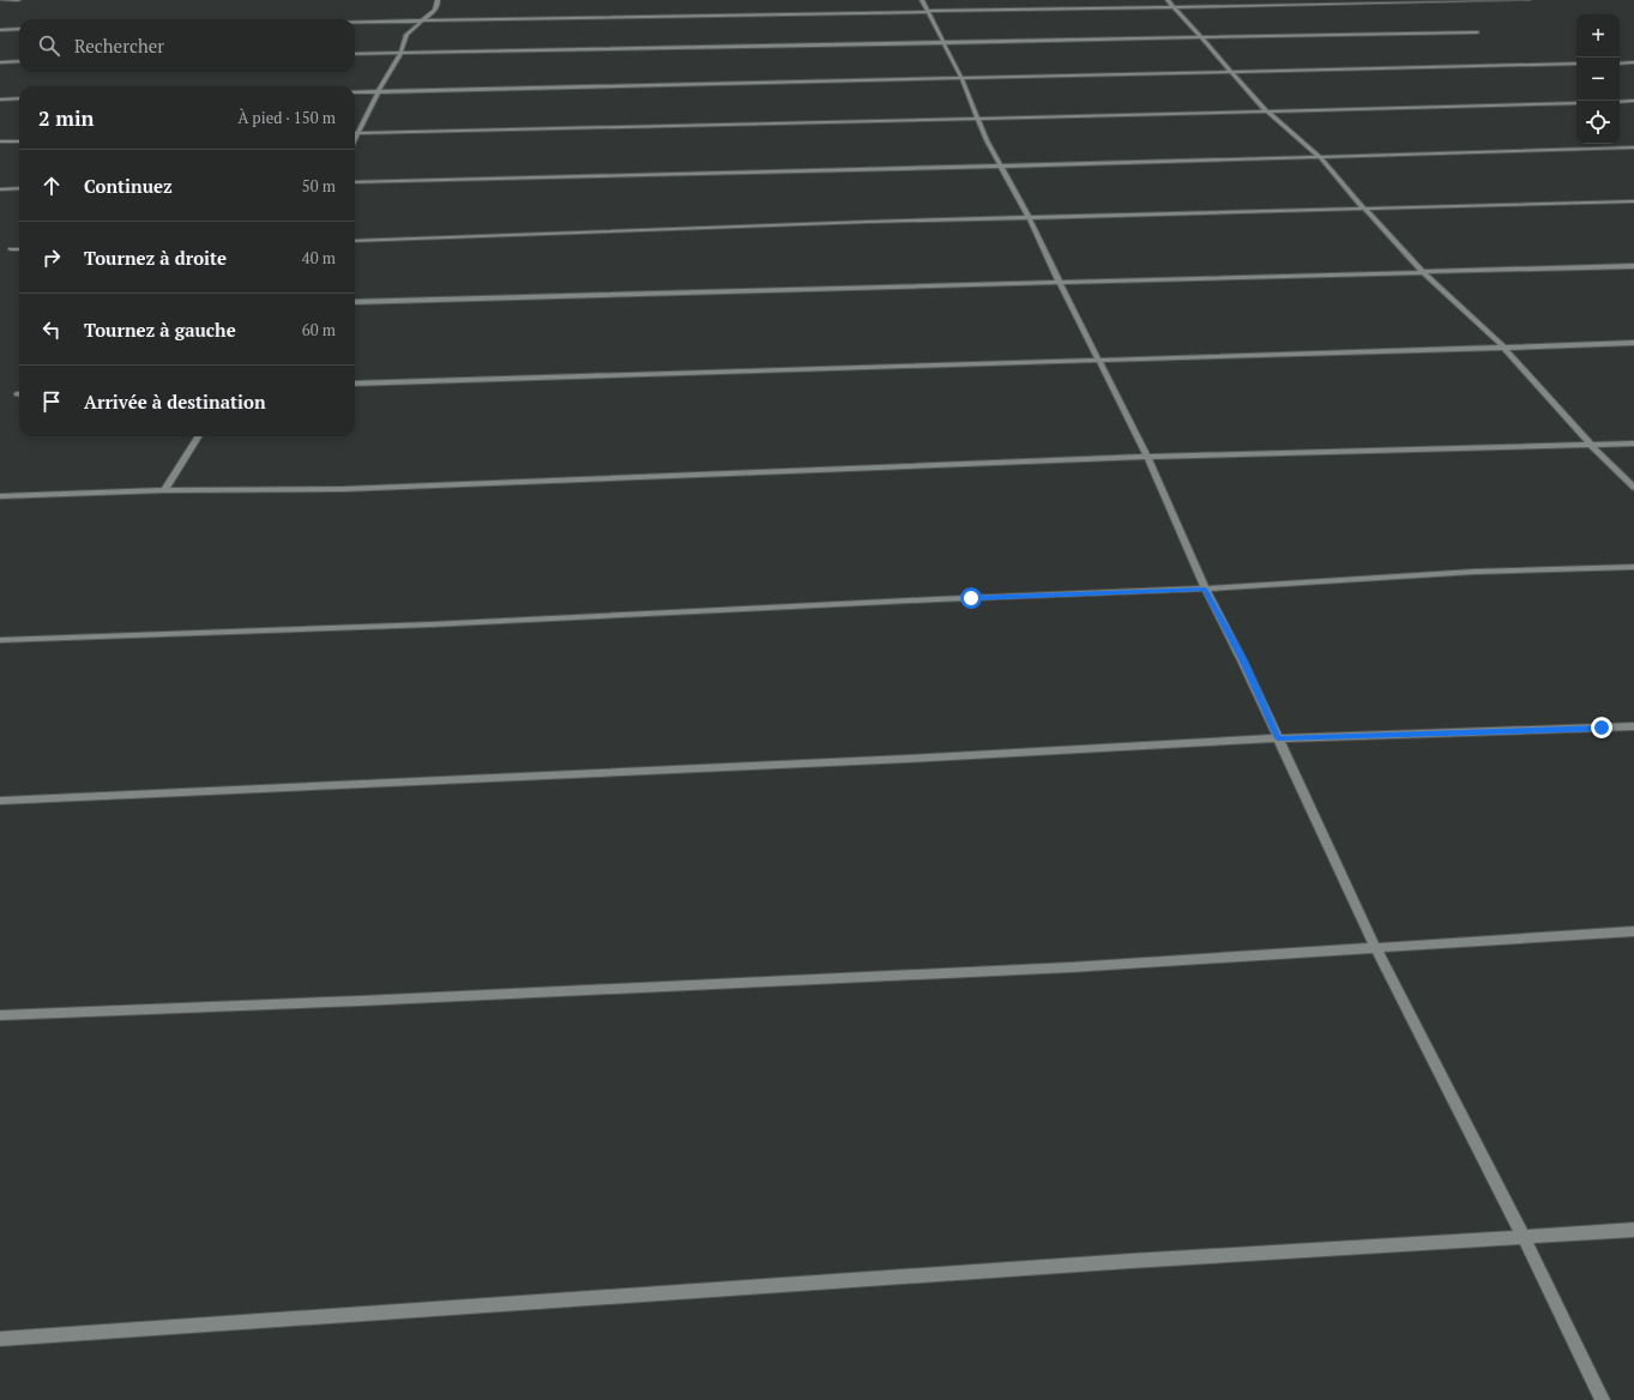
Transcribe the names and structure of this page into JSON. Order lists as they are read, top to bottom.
{
  "page": {
    "map_buttons": ["+", "−"],
    "search": "Rechercher",
    "heading": ["2 min", "À pied · 150 m"],
    "list": [
      ["Continuez", "50 m"],
      ["Tournez à droite", "40 m"],
      ["Tournez à gauche", "60 m"],
      "Arrivée à destination"
    ]
  }
}
